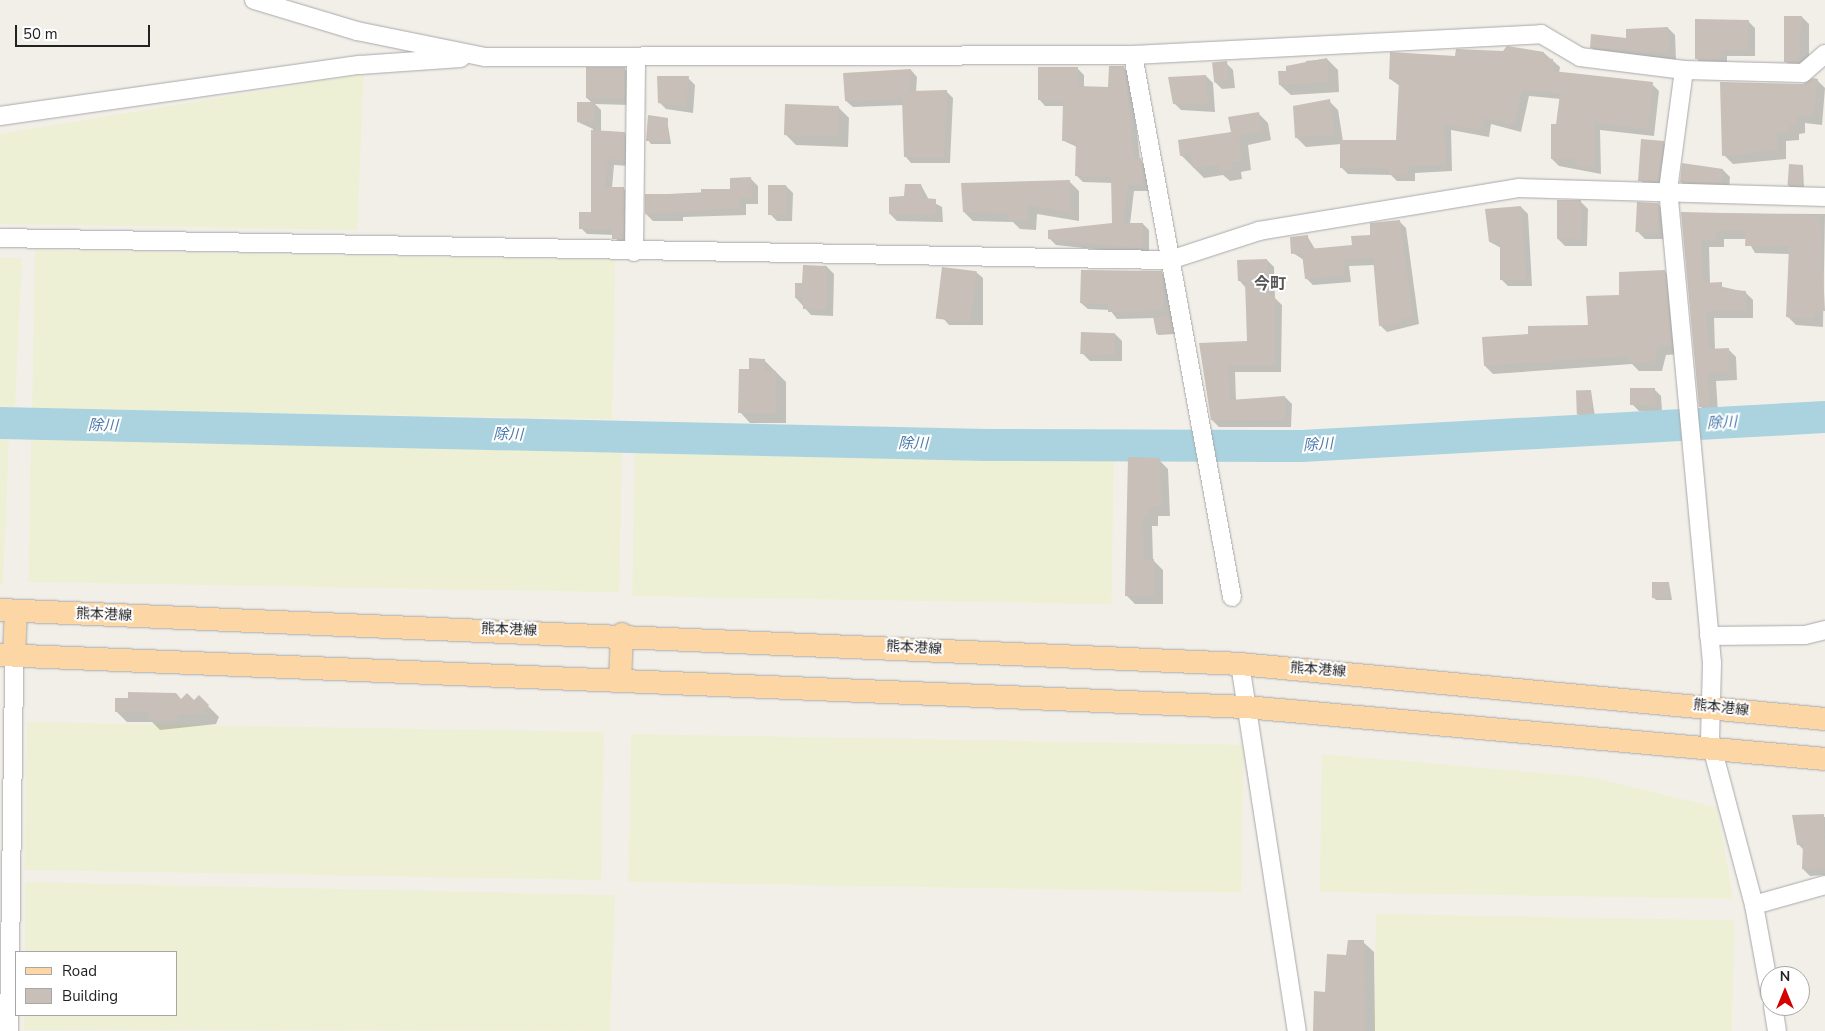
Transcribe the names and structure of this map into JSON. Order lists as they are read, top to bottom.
{
  "streets": {
    "main road": ["熊本港線"]
  },
  "districts": ["今町"],
  "water": ["除川"],
  "legend": ["Road", "Building"],
  "scale_bar": "50 m",
  "north": "top"
}
